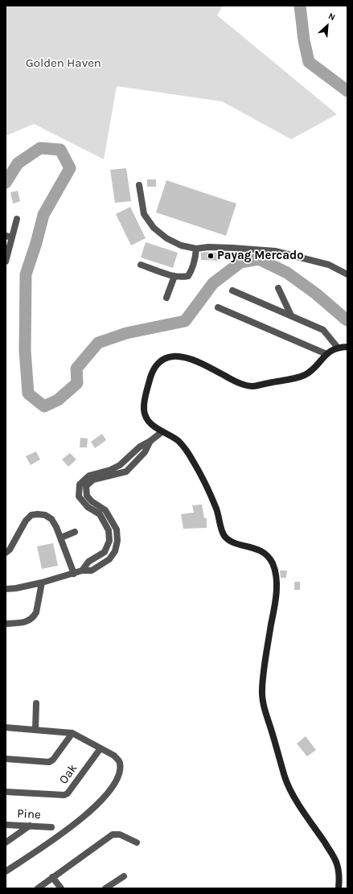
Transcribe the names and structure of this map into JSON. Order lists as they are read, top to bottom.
{
  "streets": {
    "street": ["Oak", "Pine"]
  },
  "parks": ["Golden Haven"],
  "places": ["Payag Mercado"],
  "north": "top right"
}
